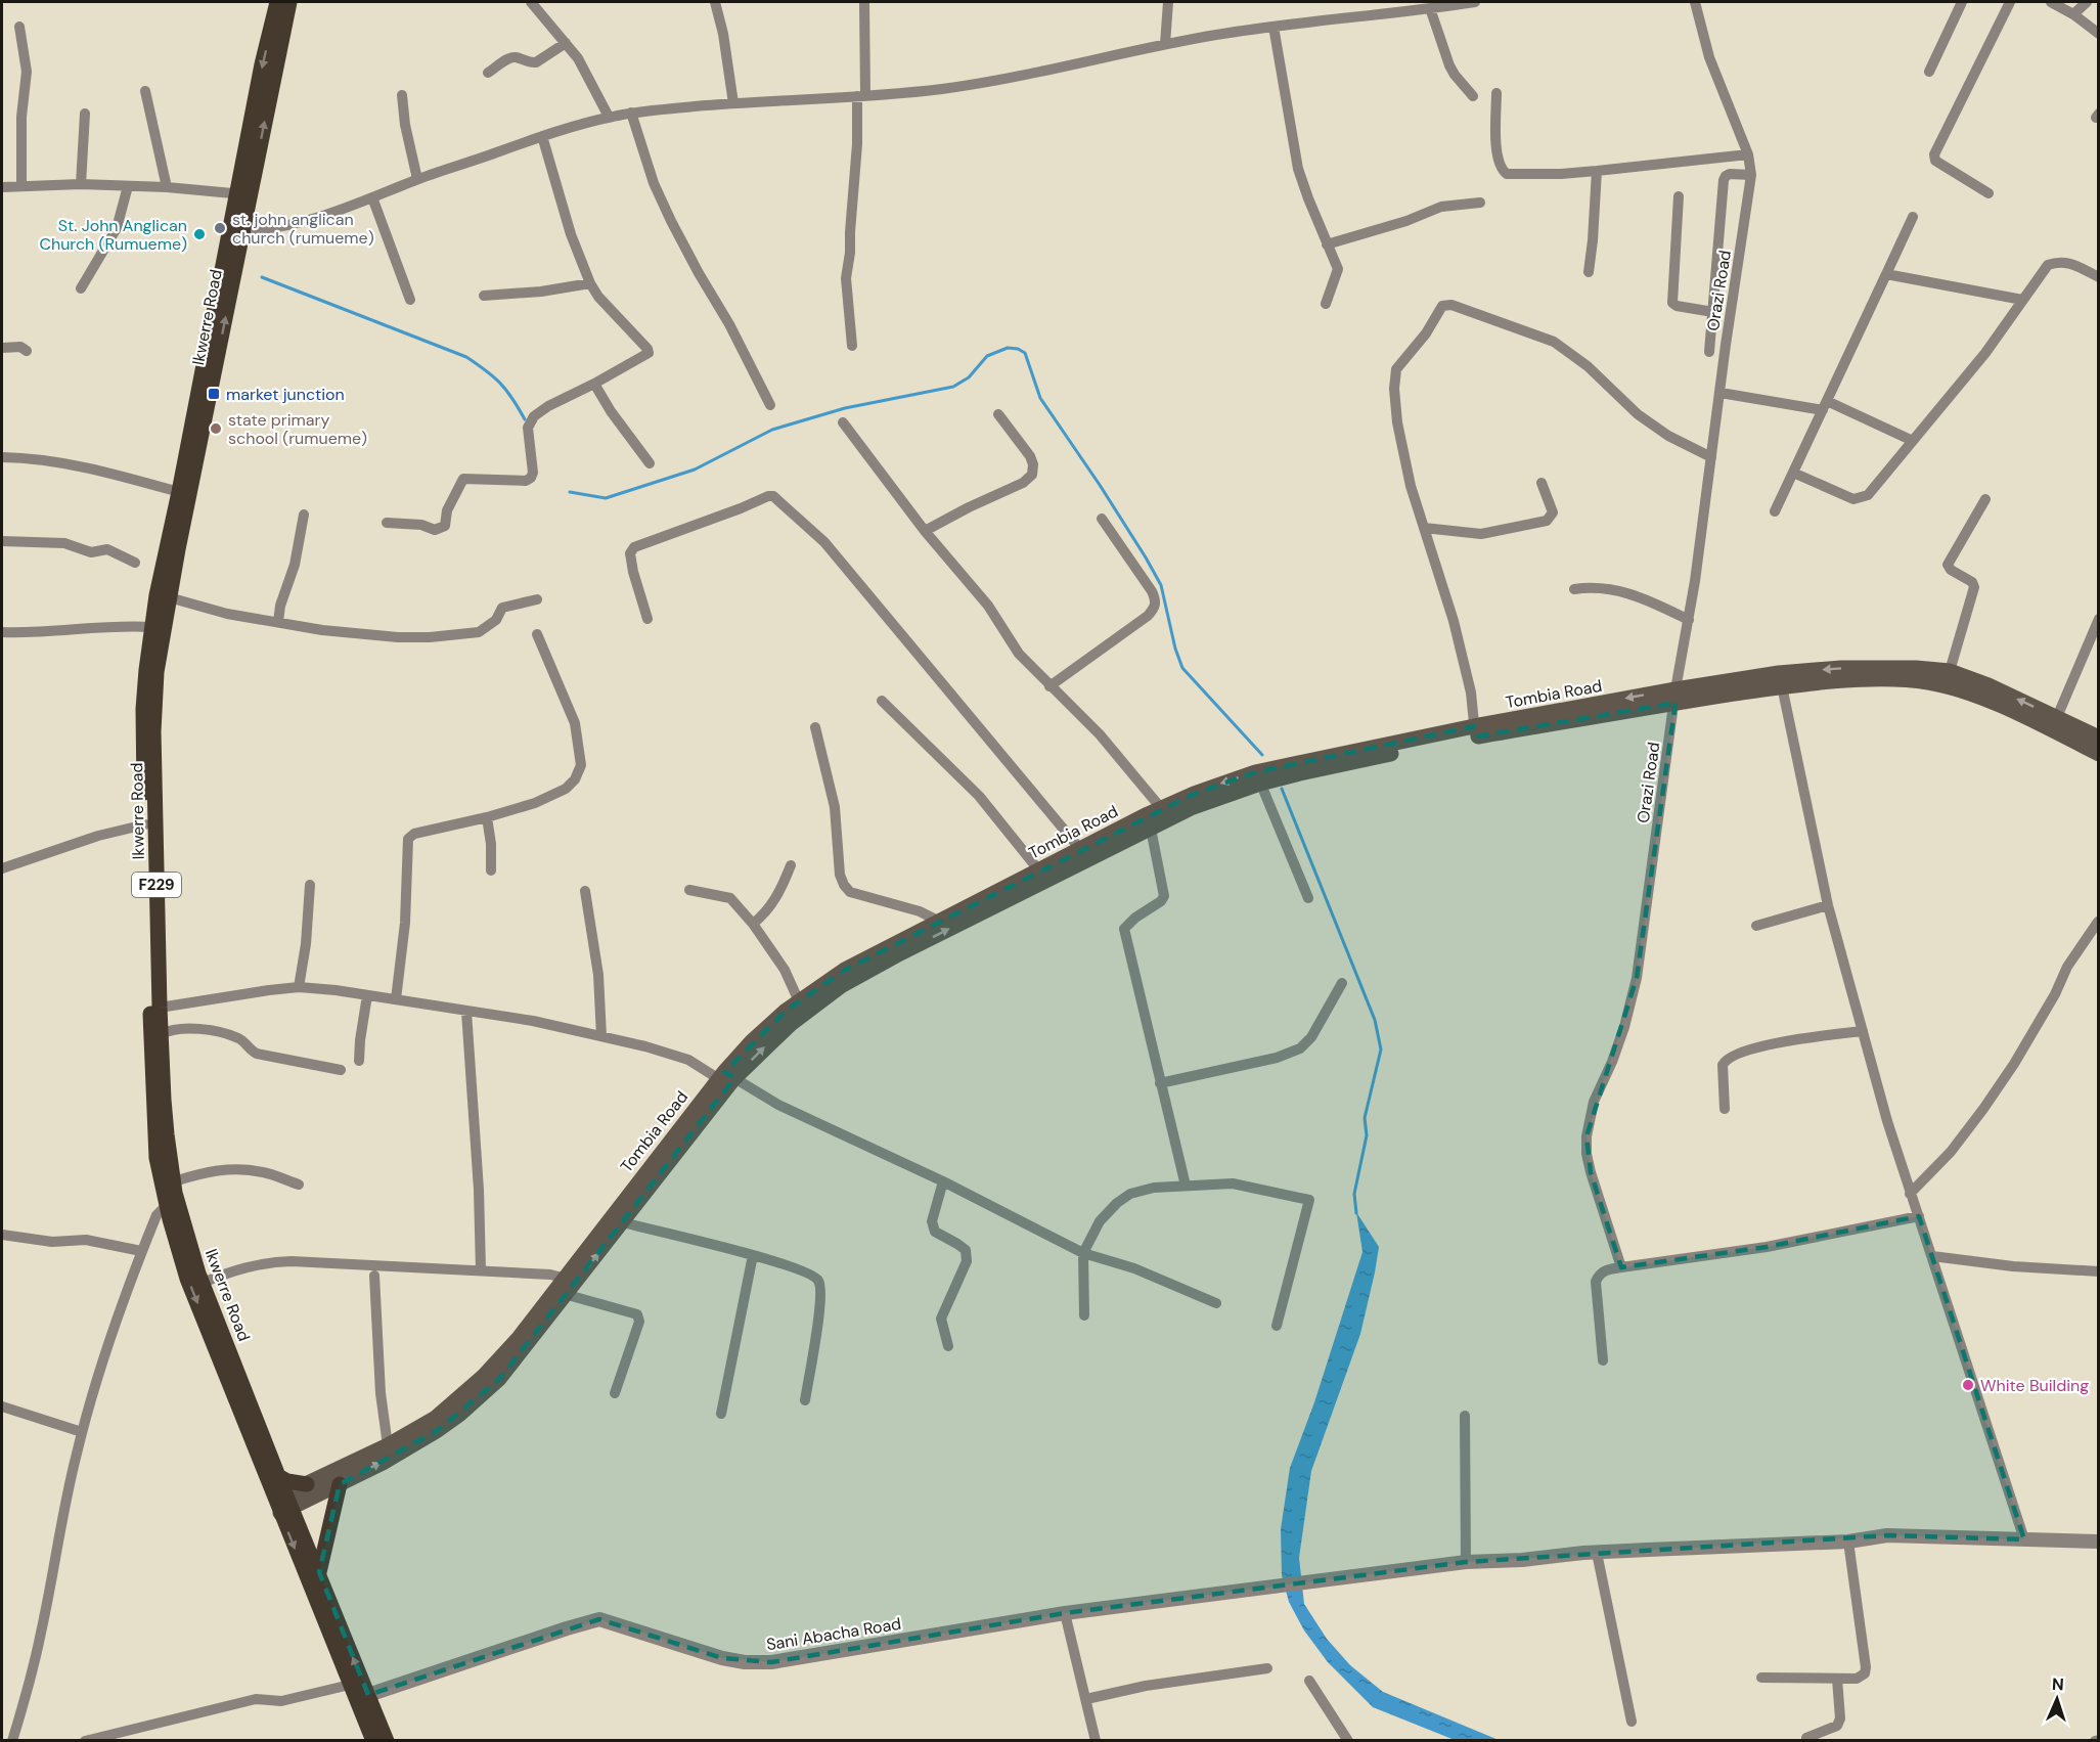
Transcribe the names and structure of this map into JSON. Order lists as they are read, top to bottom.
{
  "streets": {
    "main road": ["Ikwerre Road", "Tombia Road", "F229"],
    "street": ["Orazi Road", "Sani Abacha Road"]
  },
  "crossings": [
    ["Orazi Road", "Tombia Road"],
    ["Ikwerre Road", "Tombia Road"],
    ["Ikwerre Road", "Sani Abacha Road"]
  ],
  "places": {
    "other": [
      "st. john anglican church (rumueme)",
      "St. John Anglican Church (Rumueme)",
      "state primary school (rumueme)",
      "White Building"
    ],
    "transit": ["market junction"]
  },
  "north": "top"
}
